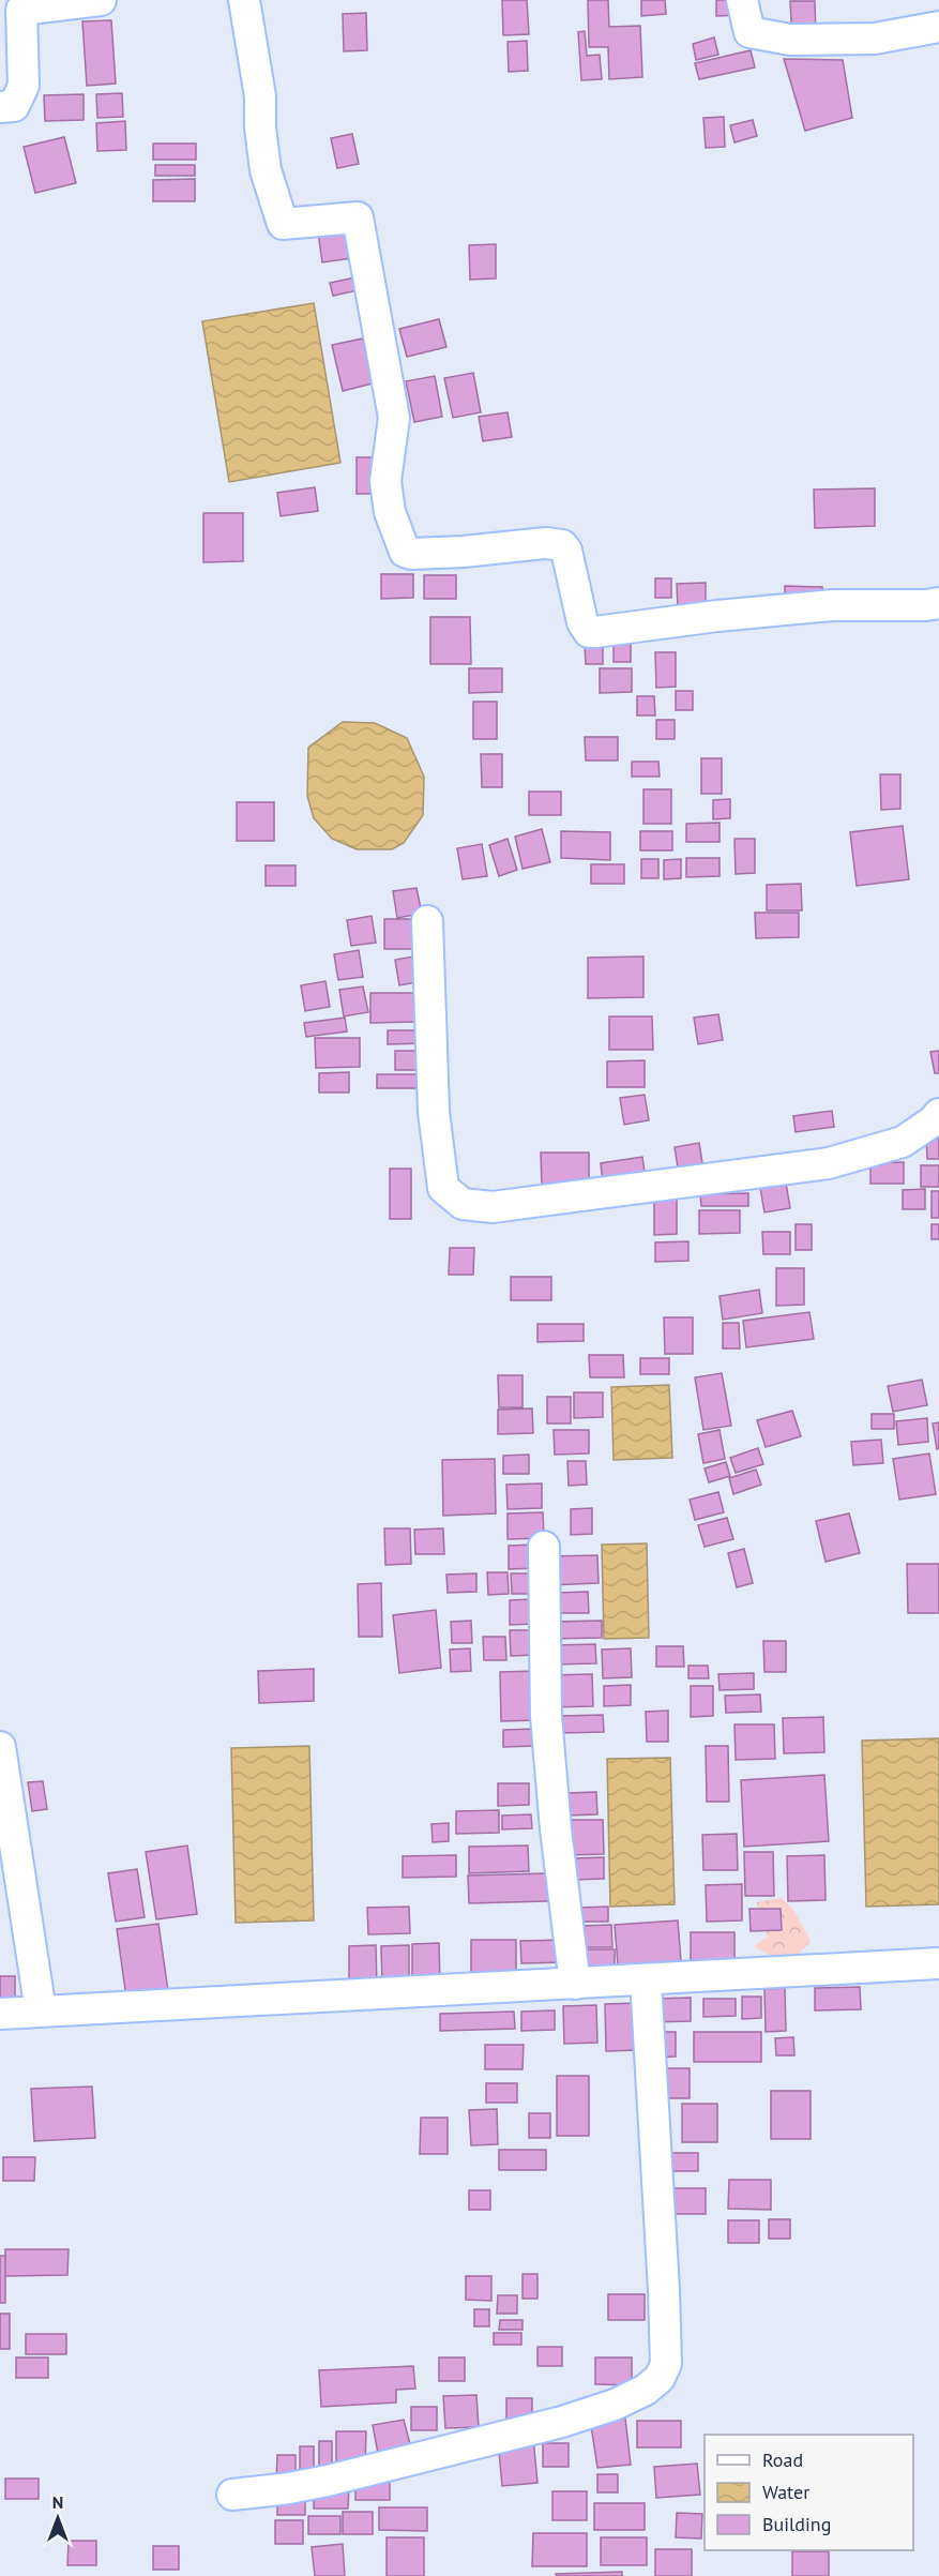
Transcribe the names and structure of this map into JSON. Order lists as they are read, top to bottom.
{
  "legend": ["Road", "Water", "Building"],
  "north": "top"
}
